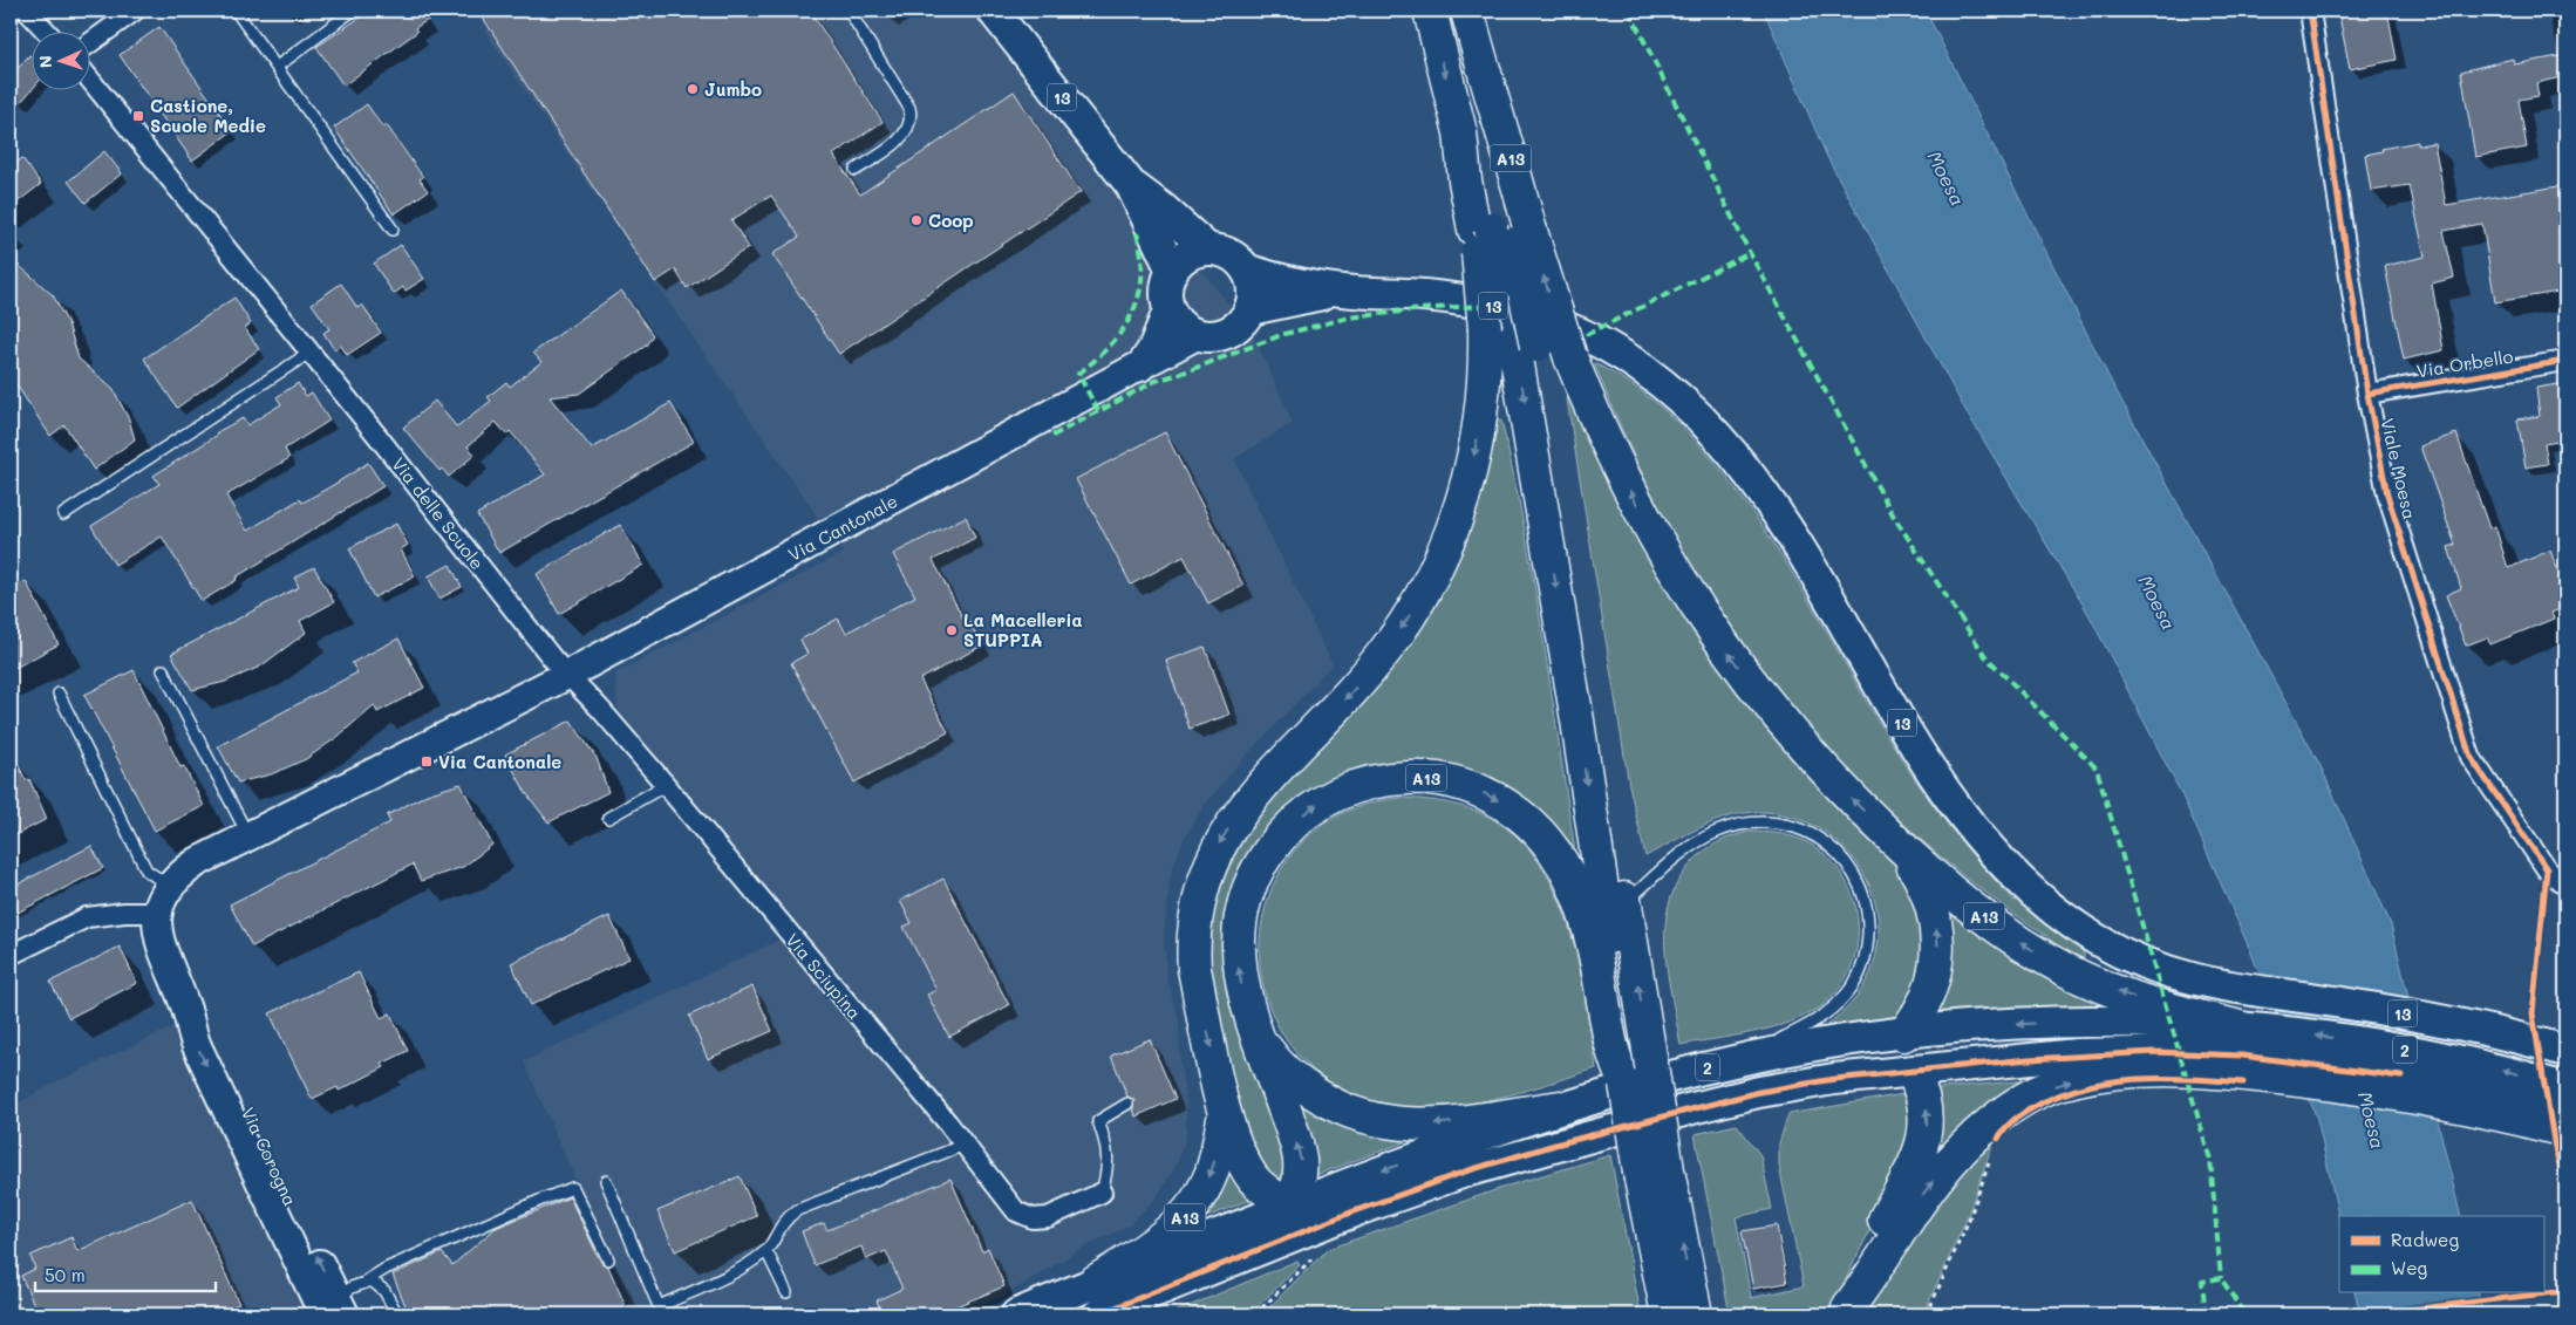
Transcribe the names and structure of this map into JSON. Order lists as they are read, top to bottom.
{
  "streets": {
    "highway": ["A13"],
    "main road": ["13", "2"],
    "street": [
      "Via Orbello",
      "Viale Moesa",
      "Via delle Scuole",
      "Via Cantonale",
      "Via Sciupina",
      "Via Corogna"
    ]
  },
  "crossings": [
    ["13", "Via Cantonale"],
    ["A13", "2"],
    ["Via Orbello", "Viale Moesa"],
    ["Via delle Scuole", "Via Cantonale"],
    ["Via delle Scuole", "Via Sciupina"],
    ["Via Cantonale", "Via Sciupina"],
    ["Via Cantonale", "Via Corogna"]
  ],
  "water": ["Moesa"],
  "places": {
    "other": ["Jumbo", "Coop", "La Macelleria STUPPIA"],
    "transit": ["Castione, Scuole Medie", "Via Cantonale"]
  },
  "legend": ["Radweg", "Weg"],
  "scale_bar": "50 m",
  "north": "left"
}
